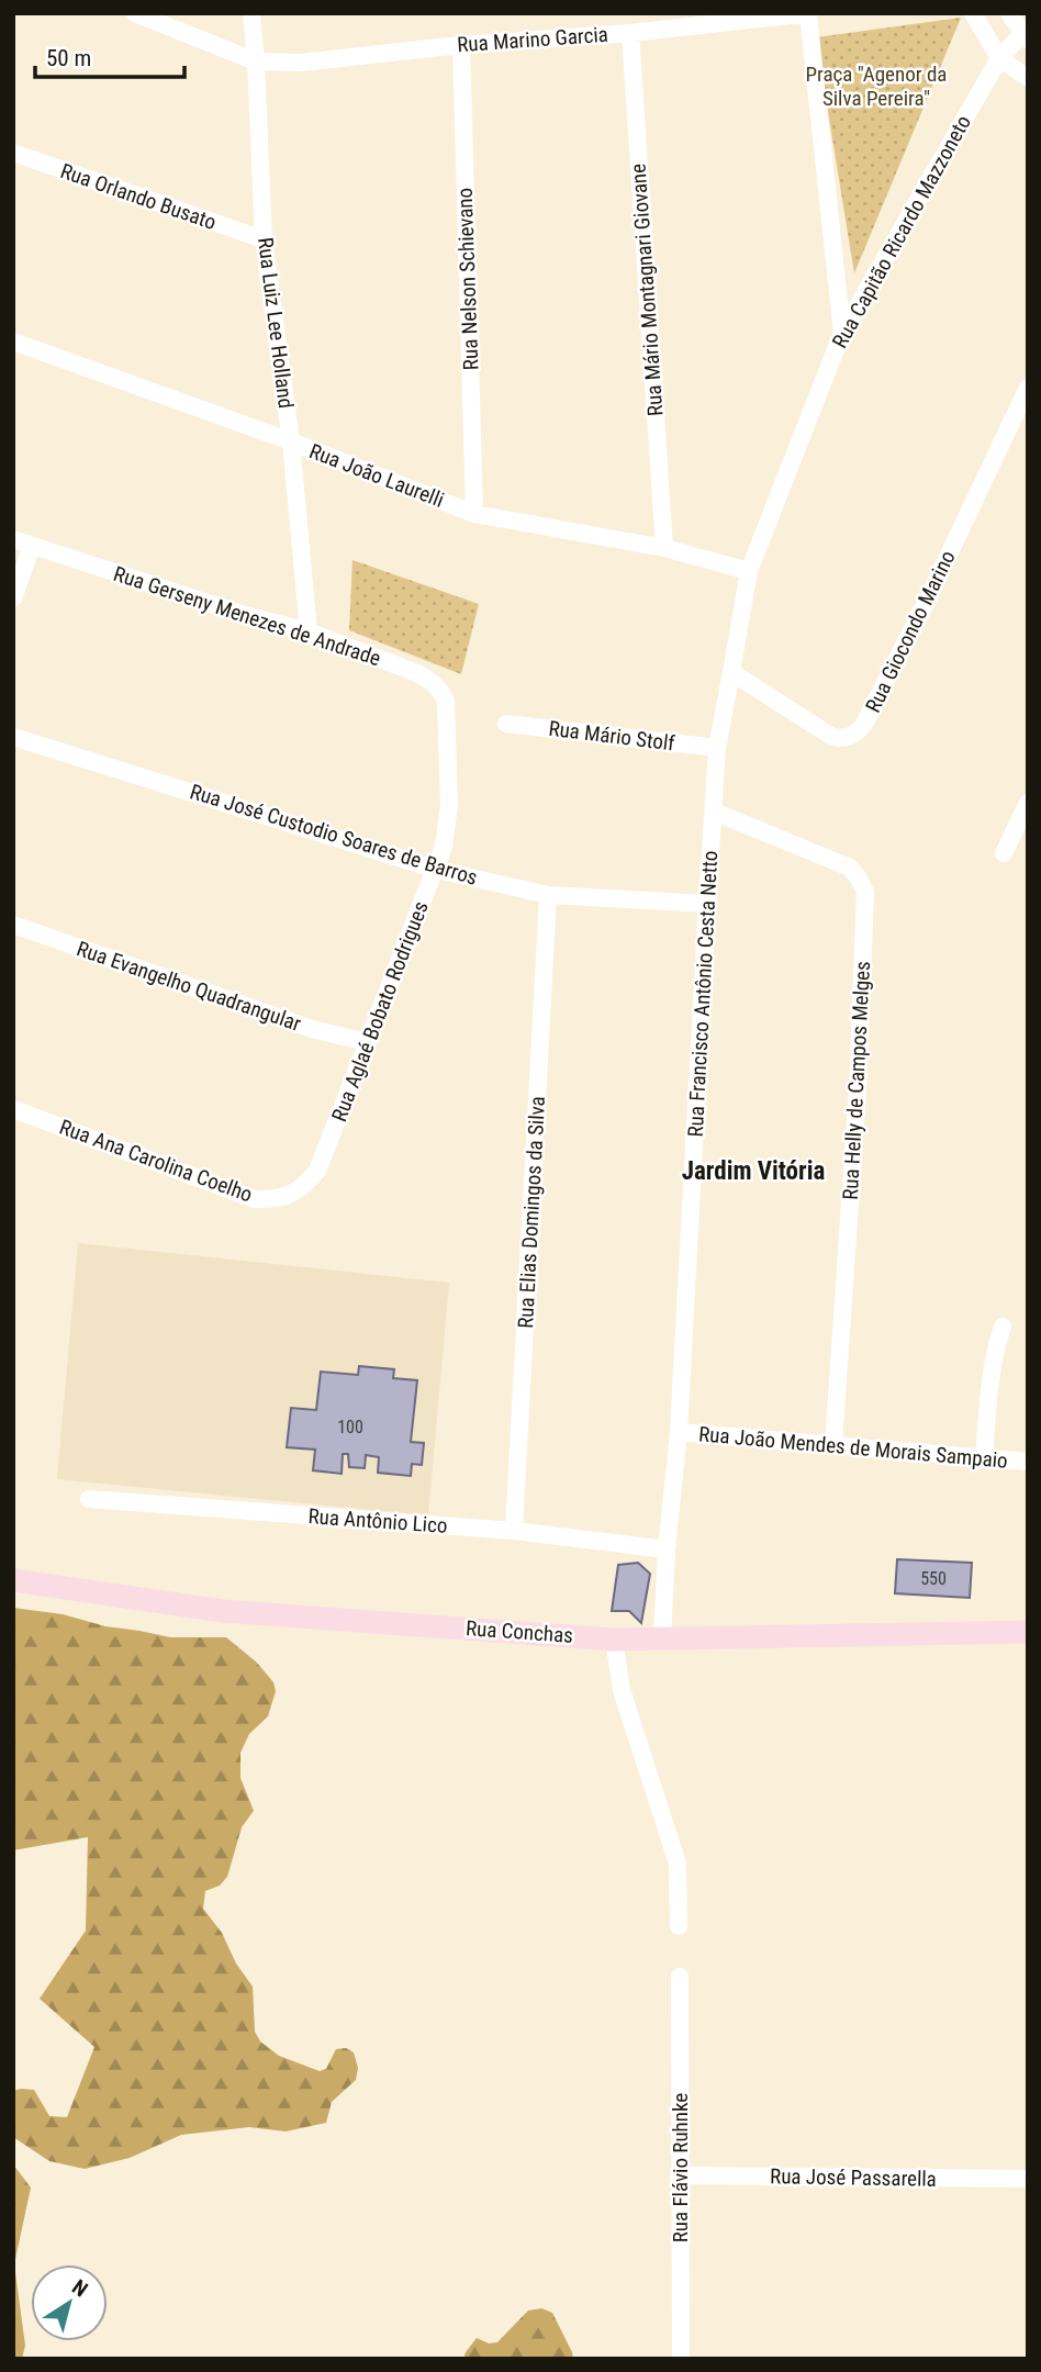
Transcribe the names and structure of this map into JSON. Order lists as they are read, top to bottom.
{
  "streets": {
    "main road": ["Rua Conchas"],
    "street": [
      "Rua Marino Garcia",
      "Rua Orlando Busato",
      "Rua Capitão Ricardo Mazzoneto",
      "Rua Nelson Schievano",
      "Rua Mário Montagnari Giovane",
      "Rua Luiz Lee Holland",
      "Rua João Laurelli",
      "Rua Gerseny Menezes de Andrade",
      "Rua Giocondo Marino",
      "Rua Mário Stolf",
      "Rua José Custodio Soares de Barros",
      "Rua Evangelho Quadrangular",
      "Rua Francisco Antônio Cesta Netto",
      "Rua Aglaé Bobato Rodrigues",
      "Rua Helly de Campos Melges",
      "Rua Ana Carolina Coelho",
      "Rua Elias Domingos da Silva",
      "Rua João Mendes de Morais Sampaio",
      "Rua Antônio Lico",
      "Rua Flávio Ruhnke",
      "Rua José Passarella"
    ]
  },
  "crossings": [
    ["Rua Marino Garcia", "Rua Nelson Schievano"],
    ["Rua Marino Garcia", "Rua Mário Montagnari Giovane"],
    ["Rua Marino Garcia", "Rua Luiz Lee Holland"],
    ["Rua Orlando Busato", "Rua Luiz Lee Holland"],
    ["Rua Capitão Ricardo Mazzoneto", "Rua João Laurelli"],
    ["Rua Nelson Schievano", "Rua João Laurelli"],
    ["Rua Mário Montagnari Giovane", "Rua João Laurelli"],
    ["Rua Luiz Lee Holland", "Rua João Laurelli"],
    ["Rua Luiz Lee Holland", "Rua Gerseny Menezes de Andrade"],
    ["Rua Gerseny Menezes de Andrade", "Rua José Custodio Soares de Barros"],
    ["Rua Gerseny Menezes de Andrade", "Rua Aglaé Bobato Rodrigues"],
    ["Rua Giocondo Marino", "Rua Francisco Antônio Cesta Netto"],
    ["Rua Mário Stolf", "Rua Francisco Antônio Cesta Netto"],
    ["Rua José Custodio Soares de Barros", "Rua Francisco Antônio Cesta Netto"],
    ["Rua José Custodio Soares de Barros", "Rua Aglaé Bobato Rodrigues"],
    ["Rua José Custodio Soares de Barros", "Rua Elias Domingos da Silva"],
    ["Rua Evangelho Quadrangular", "Rua Aglaé Bobato Rodrigues"],
    ["Rua Francisco Antônio Cesta Netto", "Rua Helly de Campos Melges"],
    ["Rua Francisco Antônio Cesta Netto", "Rua João Mendes de Morais Sampaio"],
    ["Rua Francisco Antônio Cesta Netto", "Rua Antônio Lico"],
    ["Rua Francisco Antônio Cesta Netto", "Rua Conchas"],
    ["Rua Aglaé Bobato Rodrigues", "Rua Ana Carolina Coelho"],
    ["Rua Helly de Campos Melges", "Rua João Mendes de Morais Sampaio"],
    ["Rua Elias Domingos da Silva", "Rua Antônio Lico"],
    ["Rua Flávio Ruhnke", "Rua José Passarella"]
  ],
  "districts": ["Jardim Vitória"],
  "parks": ["Praça \"Agenor da Silva Pereira\""],
  "house_numbers": ["100", "550"],
  "scale_bar": "50 m",
  "north": "top right"
}
